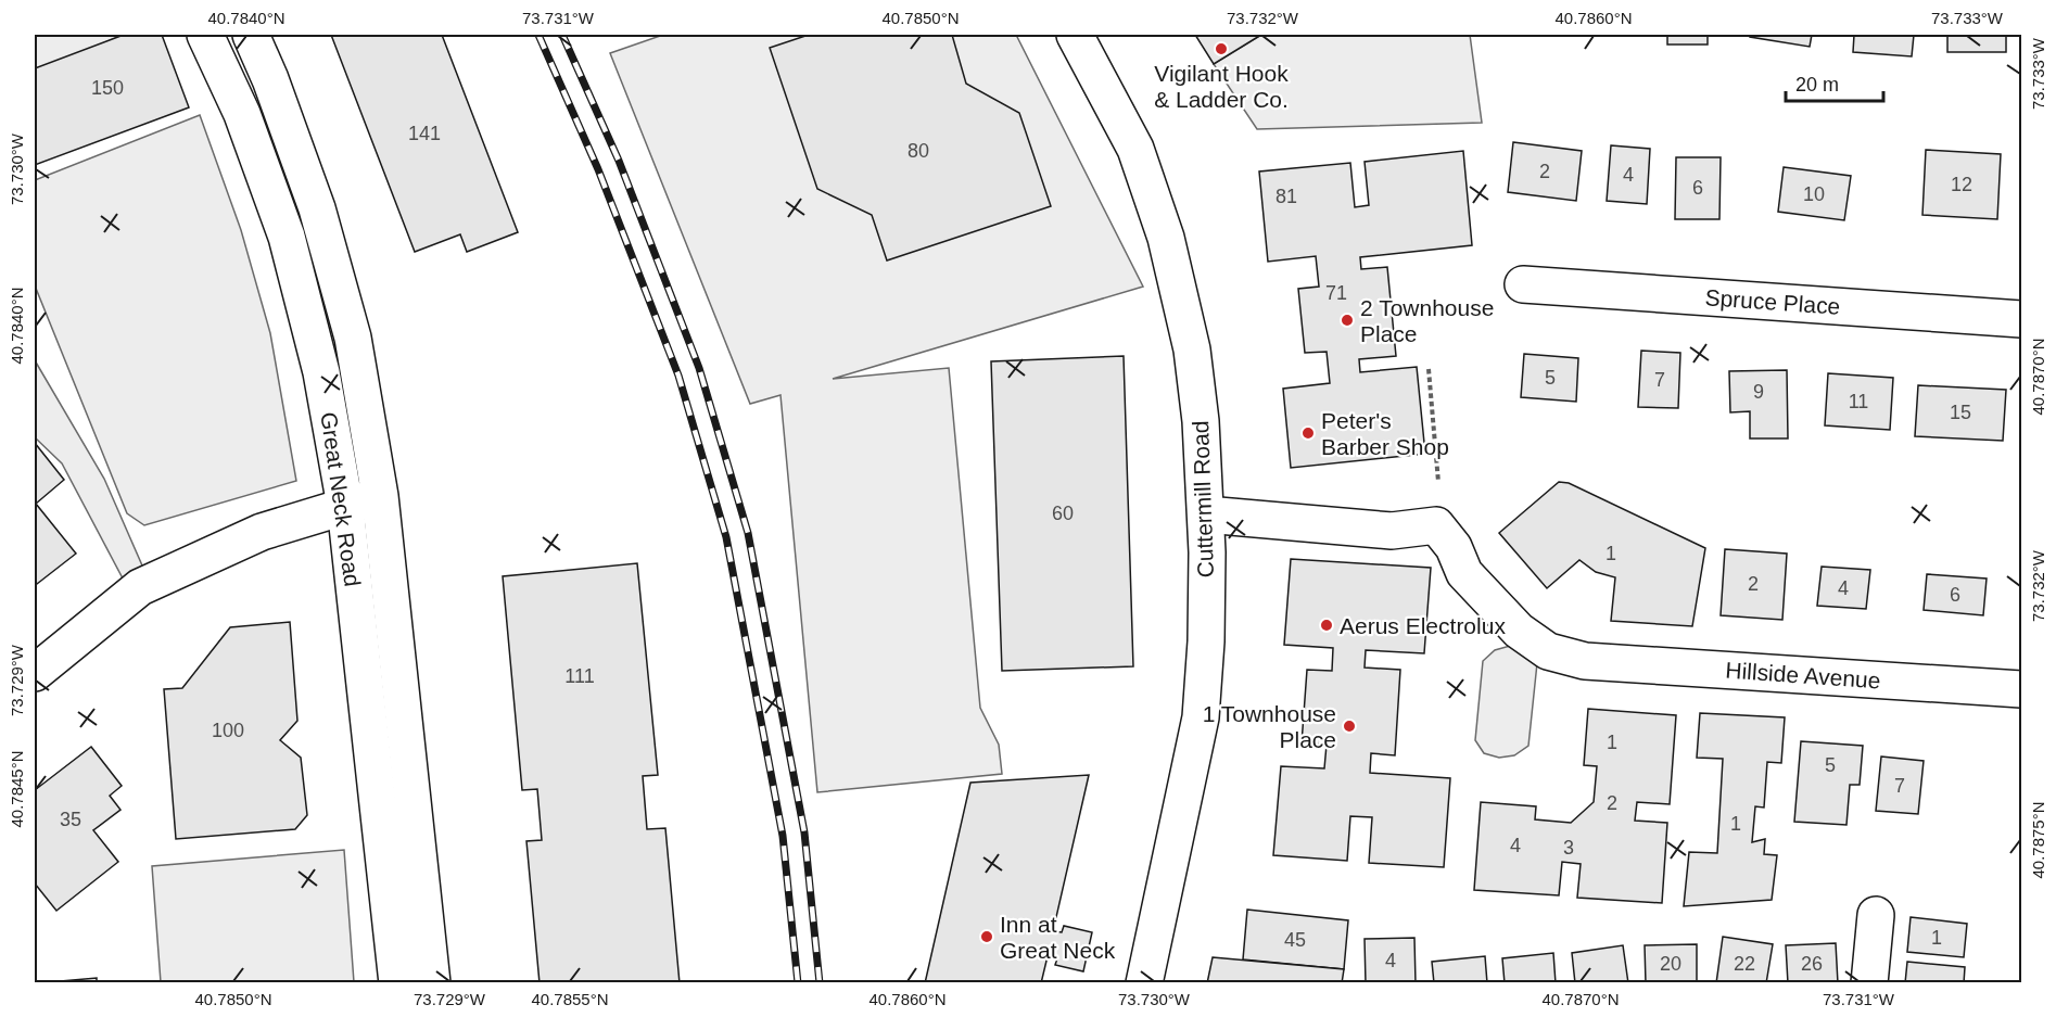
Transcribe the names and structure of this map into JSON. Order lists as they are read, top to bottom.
{
  "streets": {
    "main road": [
      "Spruce Place",
      "Great Neck Road",
      "Cuttermill Road",
      "Hillside Avenue"
    ]
  },
  "crossings": [
    ["Cuttermill Road", "Hillside Avenue"]
  ],
  "places": [
    "Vigilant Hook & Ladder Co.",
    "2 Townhouse Place",
    "Peter's Barber Shop",
    "Aerus Electrolux",
    "1 Townhouse Place",
    "Inn at Great Neck"
  ],
  "house_numbers": [
    "150",
    "141",
    "80",
    "2",
    "4",
    "12",
    "6",
    "10",
    "81",
    "71",
    "5",
    "7",
    "9",
    "11",
    "15",
    "60",
    "1",
    "2",
    "4",
    "6",
    "111",
    "100",
    "1",
    "5",
    "7",
    "2",
    "35",
    "1",
    "4",
    "3",
    "1",
    "45",
    "4",
    "20",
    "22",
    "26"
  ],
  "scale_bar": "20 m",
  "coordinates": [
    "40.7840°N",
    "73.731°W",
    "40.7850°N",
    "73.732°W",
    "40.7860°N",
    "73.733°W",
    "73.730°W",
    "40.7870°N",
    "73.729°W",
    "40.7845°N",
    "40.7875°N",
    "40.7855°N"
  ]
}
